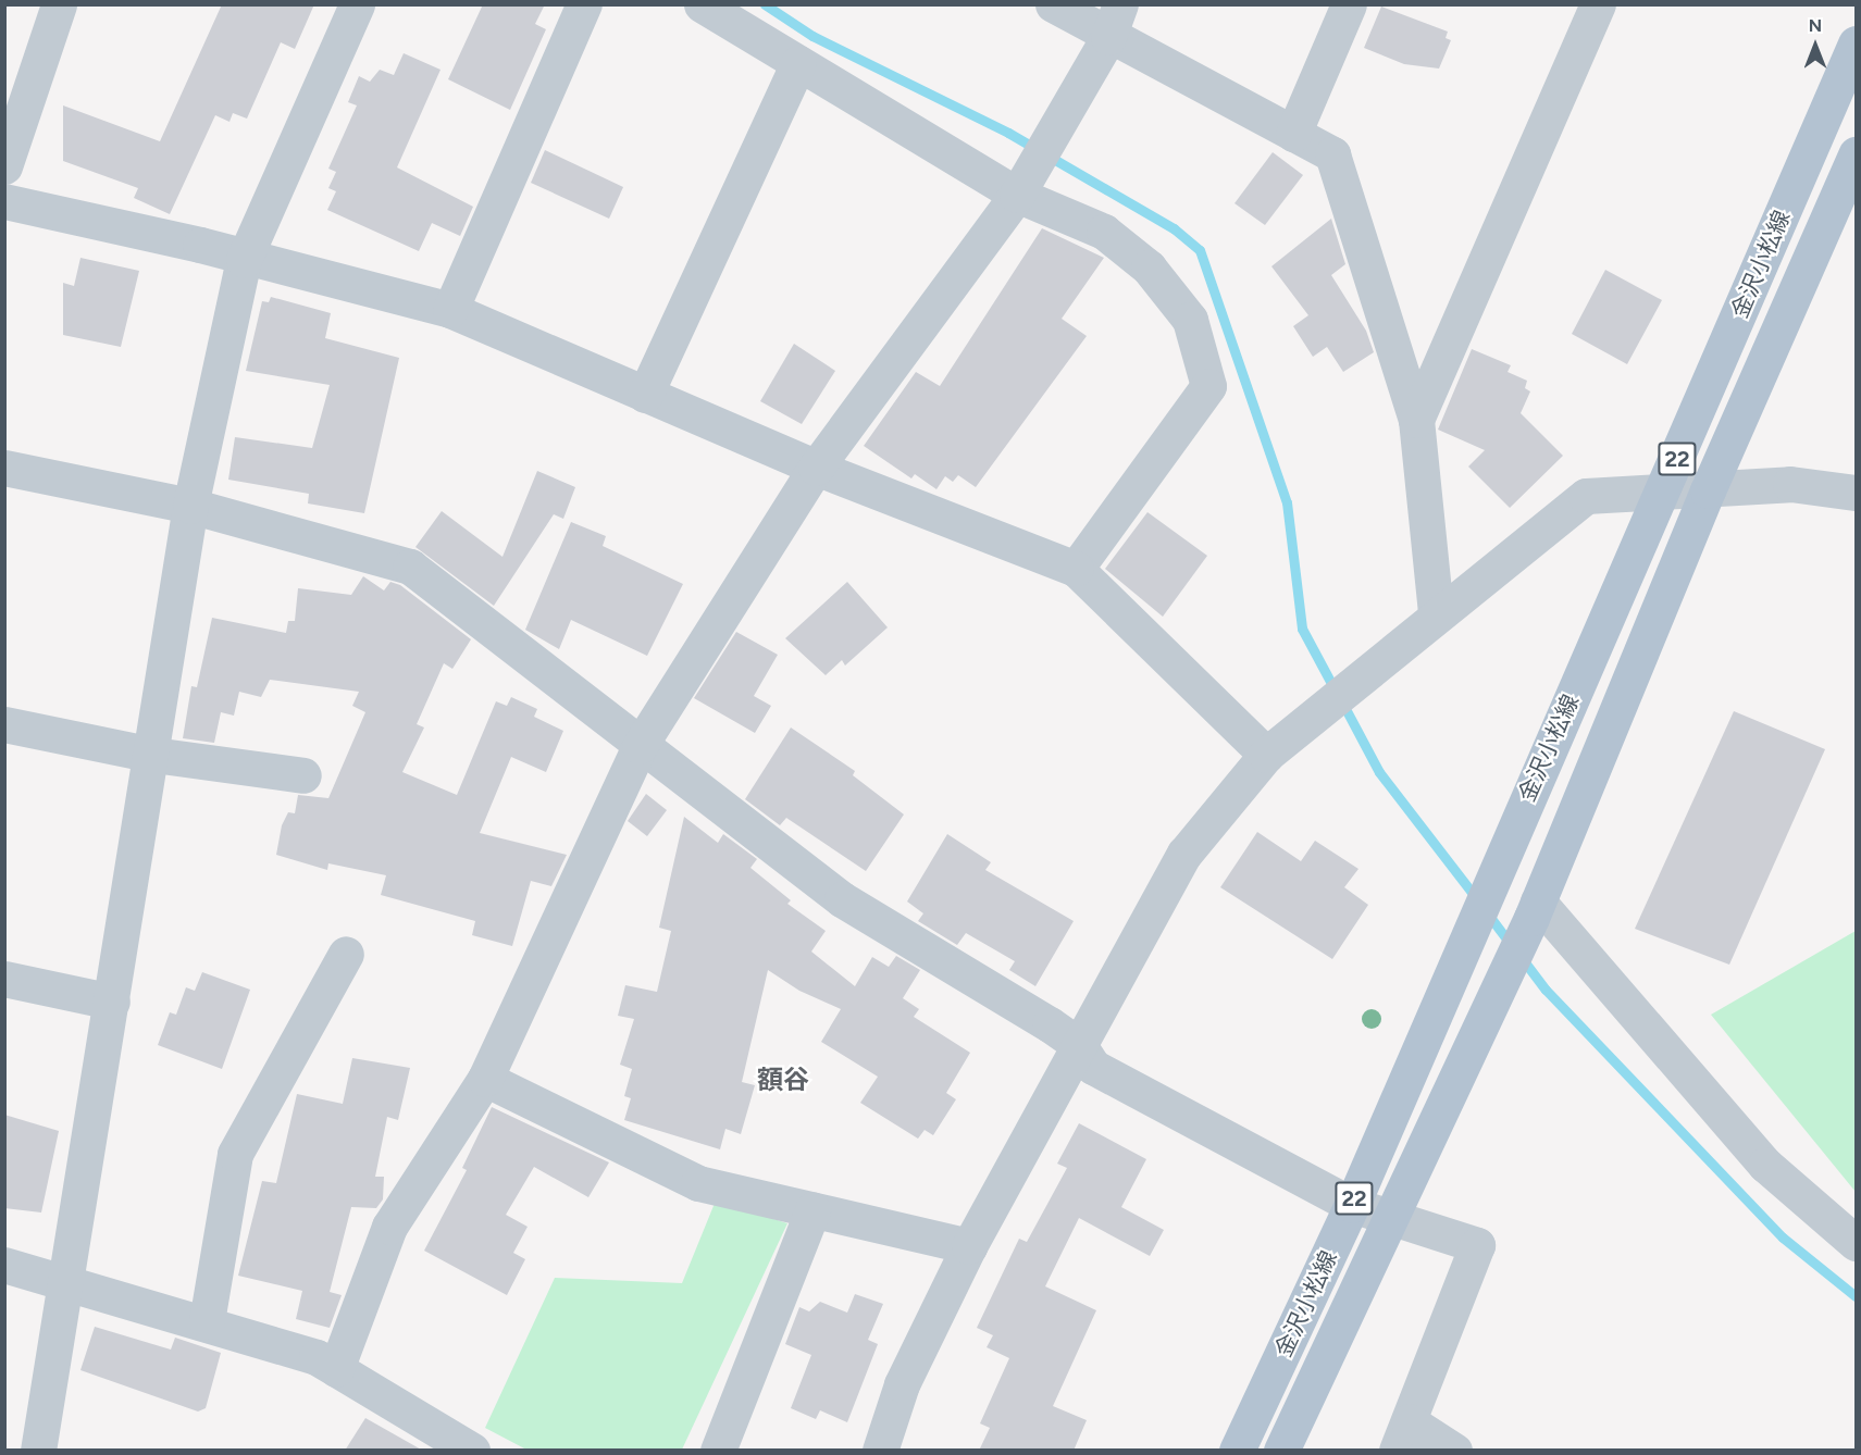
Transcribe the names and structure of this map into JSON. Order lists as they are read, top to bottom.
{
  "streets": {
    "main road": ["金沢小松線", "22"]
  },
  "districts": ["額谷"],
  "north": "top"
}
